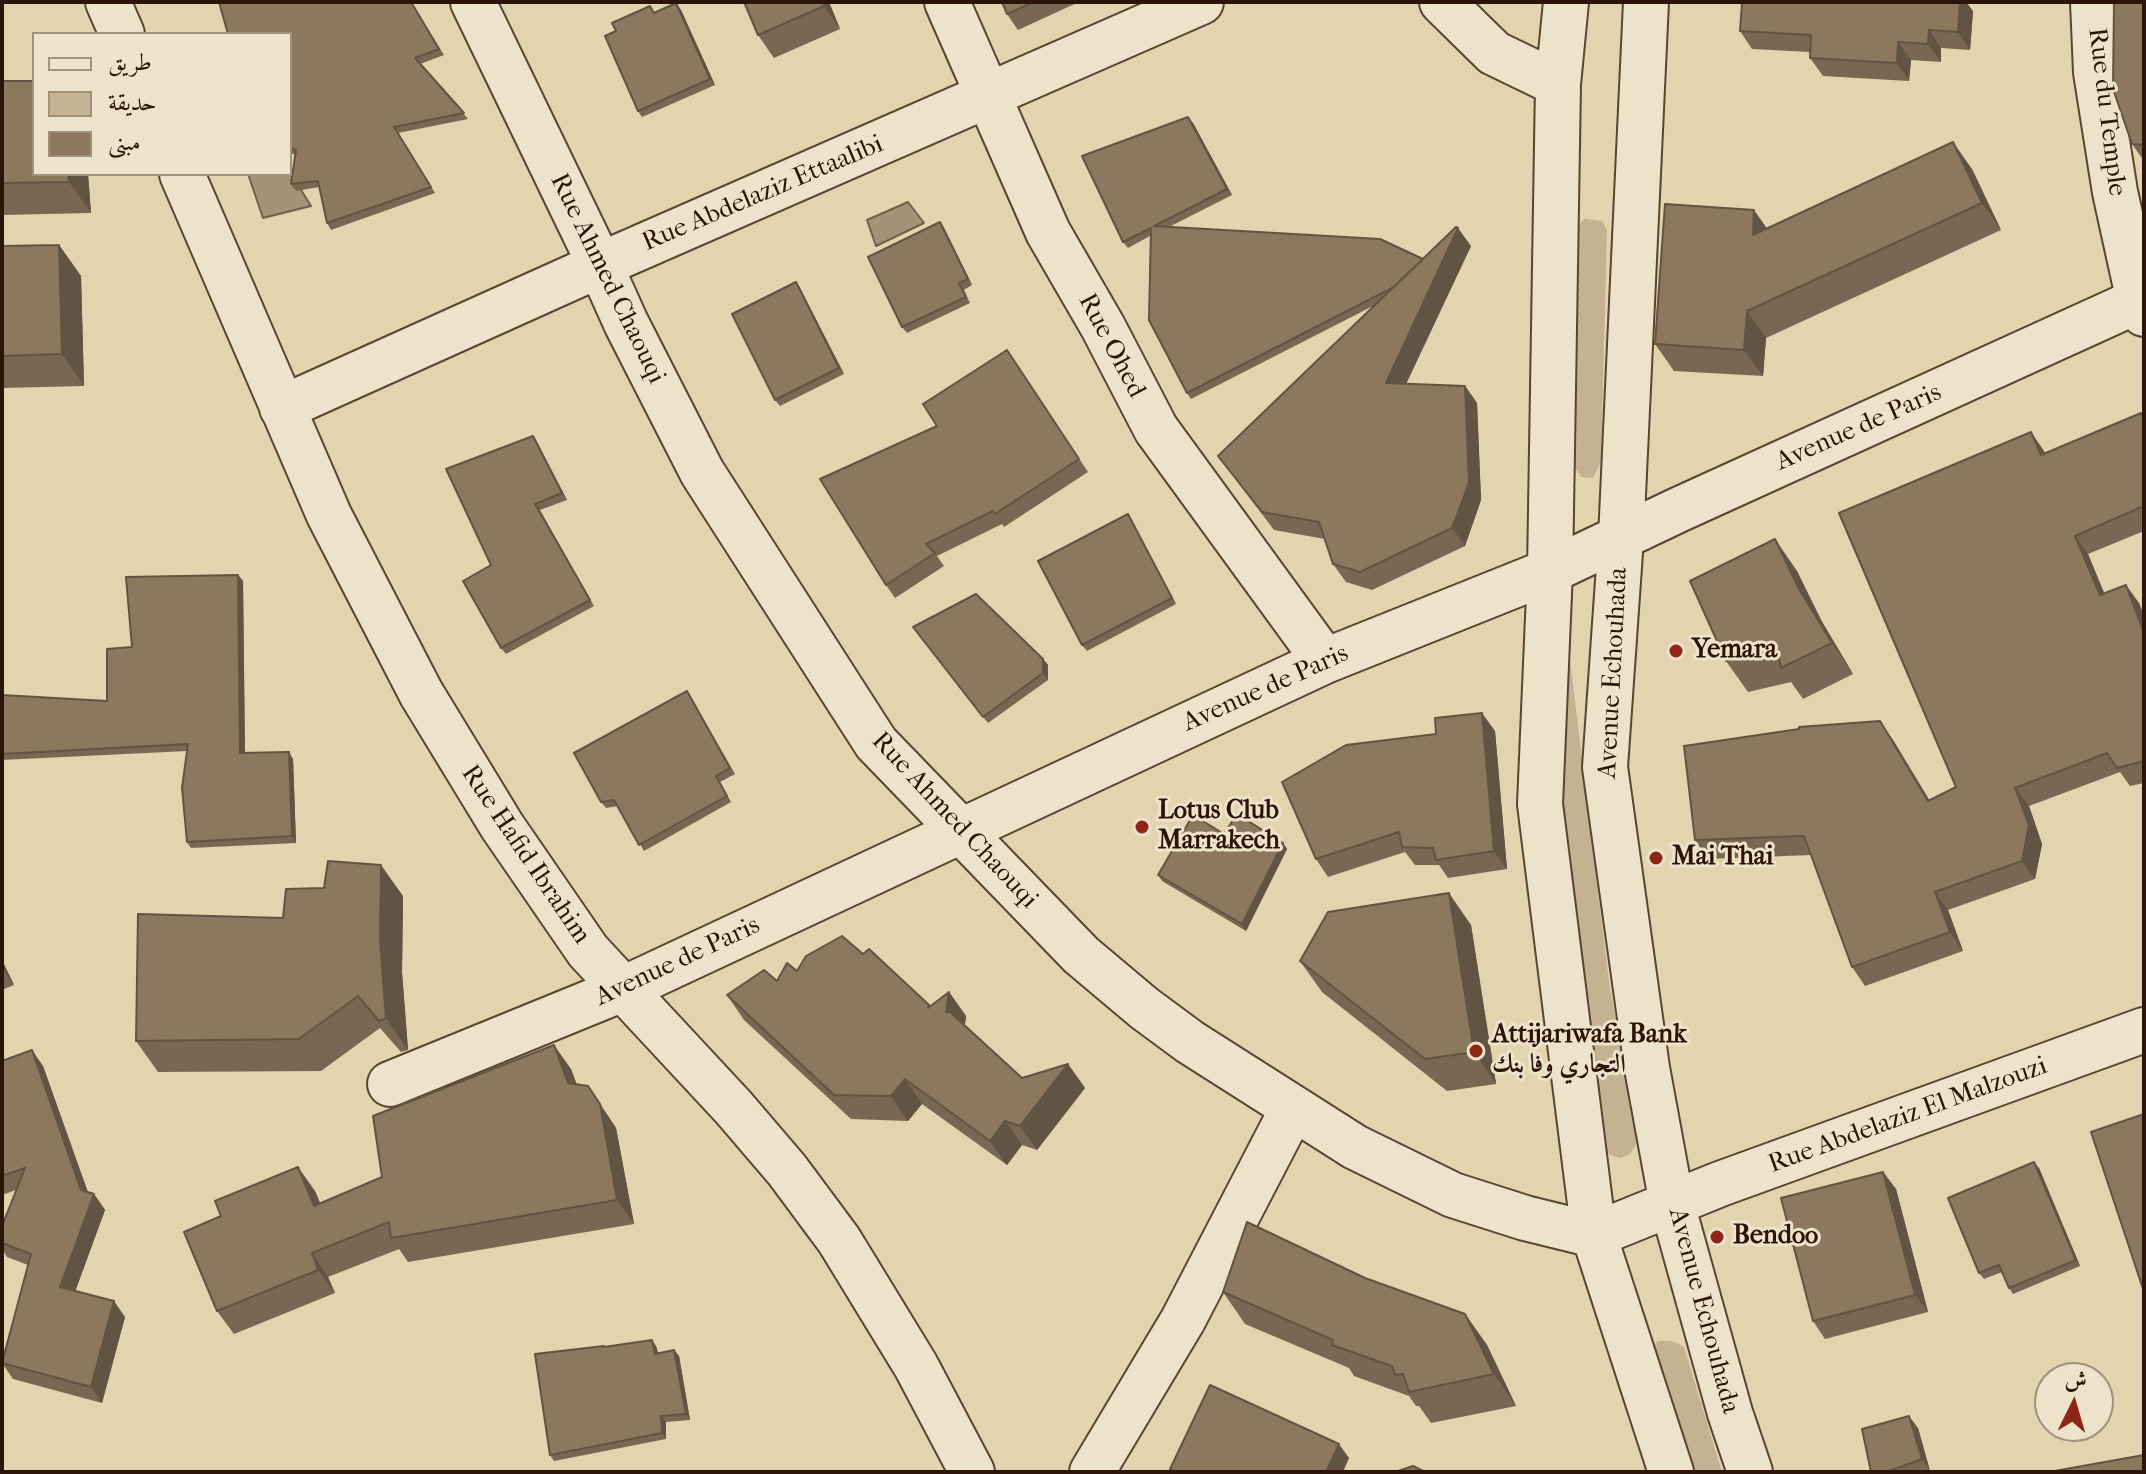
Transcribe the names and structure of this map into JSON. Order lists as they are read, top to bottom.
{
  "streets": {
    "street": [
      "Rue du Temple",
      "Rue Abdelaziz Ettaalibi",
      "Rue Ahmed Chaouqi",
      "Rue Ohed",
      "Avenue de Paris",
      "Avenue Echouhada",
      "Rue Hafid Ibrahim",
      "Rue Abdelaziz El Malzouzi"
    ]
  },
  "crossings": [
    ["Rue du Temple", "Avenue de Paris"],
    ["Rue Abdelaziz Ettaalibi", "Rue Ahmed Chaouqi"],
    ["Rue Abdelaziz Ettaalibi", "Rue Ohed"],
    ["Rue Abdelaziz Ettaalibi", "Rue Hafid Ibrahim"],
    ["Rue Ahmed Chaouqi", "Avenue de Paris"],
    ["Rue Ohed", "Avenue de Paris"],
    ["Avenue de Paris", "Avenue Echouhada"],
    ["Avenue de Paris", "Rue Hafid Ibrahim"],
    ["Avenue Echouhada", "Rue Abdelaziz El Malzouzi"]
  ],
  "places": [
    "Yemara",
    "Lotus Club Marrakech",
    "Mai Thai",
    "Attijariwafa Bank التجاري وفا بنك",
    "Bendoo"
  ],
  "legend": ["طريق", "حديقة", "مبنى"],
  "north": "top"
}
